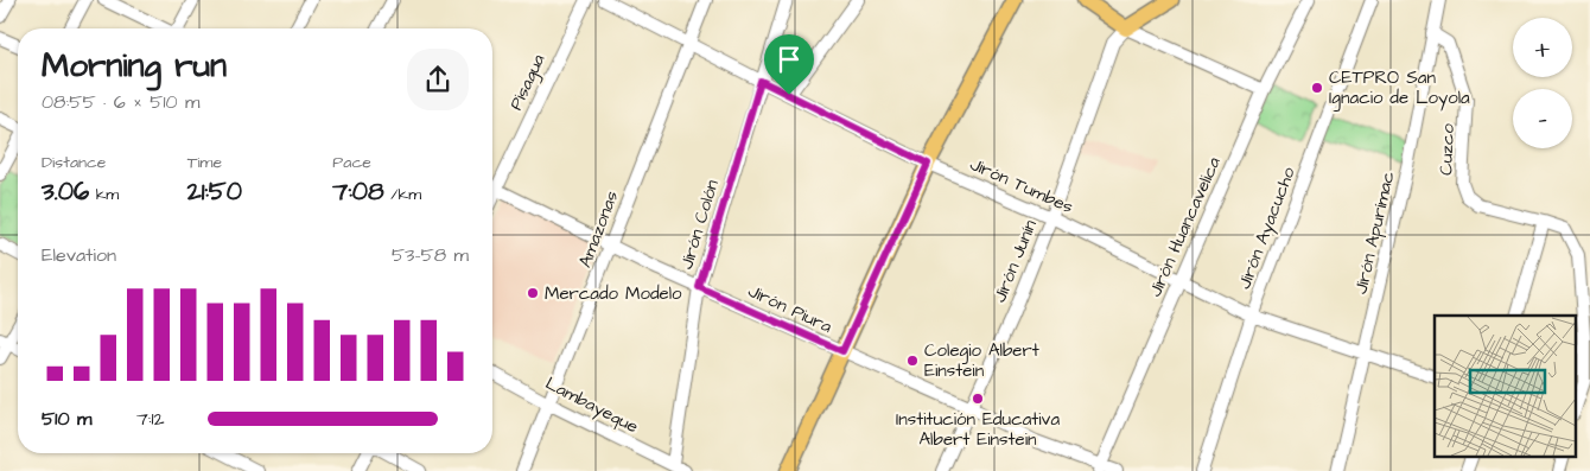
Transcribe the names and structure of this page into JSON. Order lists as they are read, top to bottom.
{
  "streets": {
    "street": [
      "Pisagua",
      "Cuzco",
      "Jirón Tumbes",
      "Jirón Colón",
      "Jirón Huancavelica",
      "Jirón Ayacucho",
      "Amazonas",
      "Jirón Apurímac",
      "Jirón Junín",
      "Jirón Piura",
      "Lambayeque"
    ]
  },
  "crossings": [
    ["Cuzco", "Jirón Apurímac"],
    ["Jirón Tumbes", "Jirón Colón"],
    ["Jirón Tumbes", "Jirón Huancavelica"],
    ["Jirón Tumbes", "Jirón Ayacucho"],
    ["Jirón Tumbes", "Amazonas"],
    ["Jirón Tumbes", "Jirón Apurímac"],
    ["Jirón Tumbes", "Jirón Junín"],
    ["Jirón Colón", "Jirón Piura"],
    ["Jirón Colón", "Lambayeque"],
    ["Jirón Huancavelica", "Jirón Piura"],
    ["Amazonas", "Jirón Piura"],
    ["Amazonas", "Lambayeque"],
    ["Jirón Junín", "Jirón Piura"]
  ],
  "places": [
    "CETPRO San Ignacio de Loyola",
    "Mercado Modelo",
    "Colegio Albert Einstein",
    "Institución Educativa Albert Einstein"
  ],
  "page": {
    "map_buttons": ["+", "−"],
    "heading": ["Morning run", "08:55 · 6 × 510 m"],
    "stats": [
      ["Distance", "3.06 km"],
      ["Time", "21:50"],
      ["Pace", "7:08 /km"]
    ],
    "chart": ["Elevation", "53–58 m"],
    "list": [
      {
        "name": "510 m",
        "note": "7:12"
      }
    ]
  }
}
